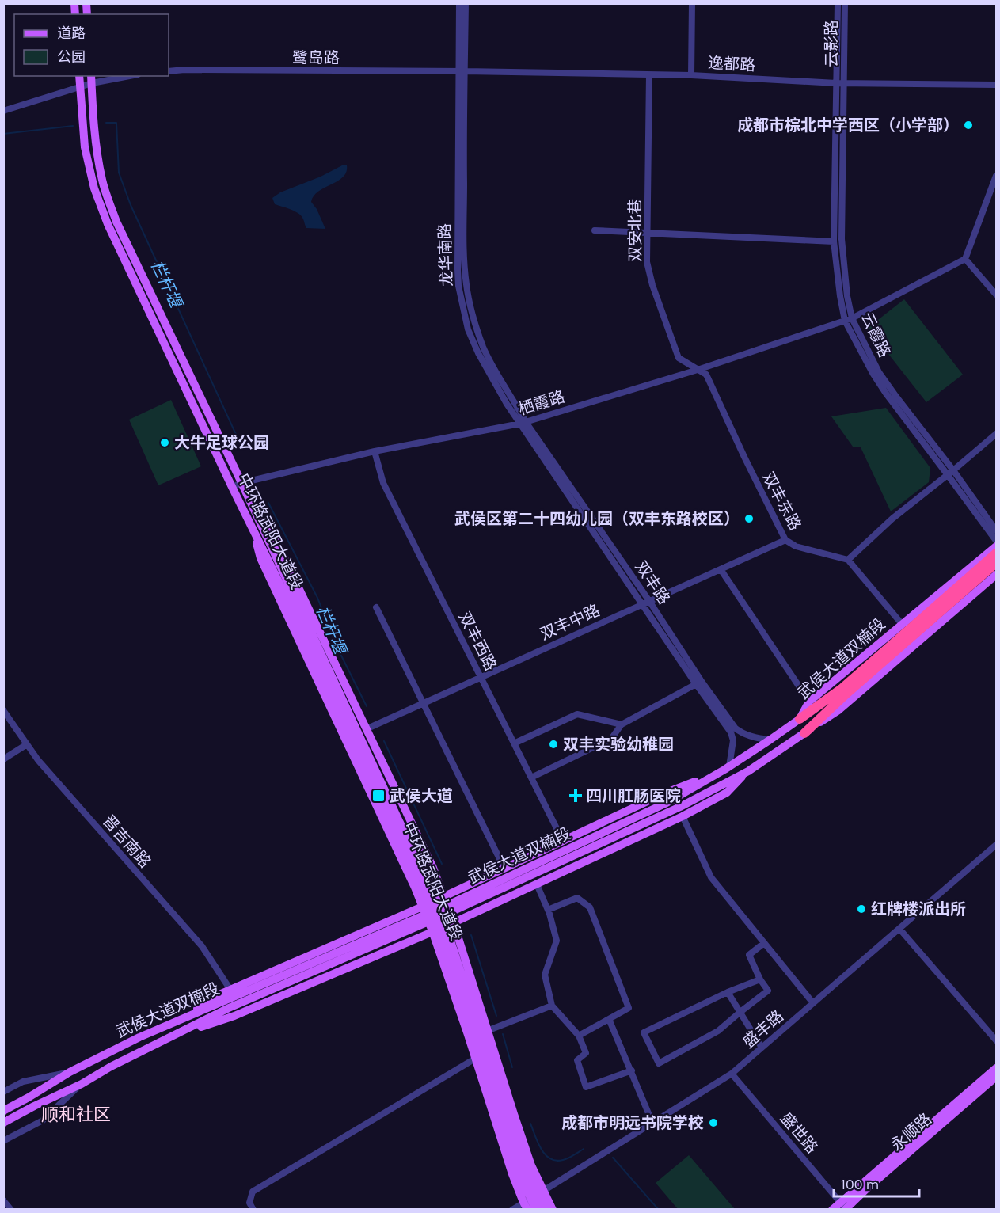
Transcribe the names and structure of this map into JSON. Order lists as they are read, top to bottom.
{
  "streets": {
    "main road": ["中环路武阳大道段", "武侯大道双楠段", "永顺路"],
    "street": [
      "云影路",
      "鹭岛路",
      "逸都路",
      "双安北巷",
      "龙华南路",
      "云霞路",
      "栖霞路",
      "双丰东路",
      "双丰路",
      "双丰中路",
      "双丰西路",
      "晋吉南路",
      "盛丰路",
      "盛世路"
    ]
  },
  "crossings": [
    ["云影路", "逸都路"],
    ["云影路", "云霞路"],
    ["鹭岛路", "逸都路"],
    ["鹭岛路", "龙华南路"],
    ["逸都路", "双安北巷"],
    ["逸都路", "龙华南路"],
    ["逸都路", "云霞路"],
    ["双安北巷", "栖霞路"],
    ["双安北巷", "双丰东路"],
    ["龙华南路", "栖霞路"],
    ["龙华南路", "双丰路"],
    ["云霞路", "栖霞路"],
    ["栖霞路", "双丰东路"],
    ["栖霞路", "中环路武阳大道段"],
    ["栖霞路", "双丰路"],
    ["栖霞路", "双丰西路"],
    ["双丰东路", "双丰中路"],
    ["双丰路", "双丰中路"],
    ["双丰路", "武侯大道双楠段"],
    ["双丰中路", "双丰西路"],
    ["盛丰路", "盛世路"],
    ["永顺路", "盛世路"]
  ],
  "districts": ["顺和社区"],
  "water": ["栏杆堰"],
  "places": {
    "other": [
      "成都市棕北中学西区（小学部）",
      "大牛足球公园",
      "武侯区第二十四幼儿园（双丰东路校区）",
      "双丰实验幼稚园",
      "红牌楼派出所",
      "成都市明远书院学校"
    ],
    "transit": ["武侯大道"],
    "health": ["四川肛肠医院"]
  },
  "legend": ["道路", "公园"],
  "scale_bar": "100 m"
}
